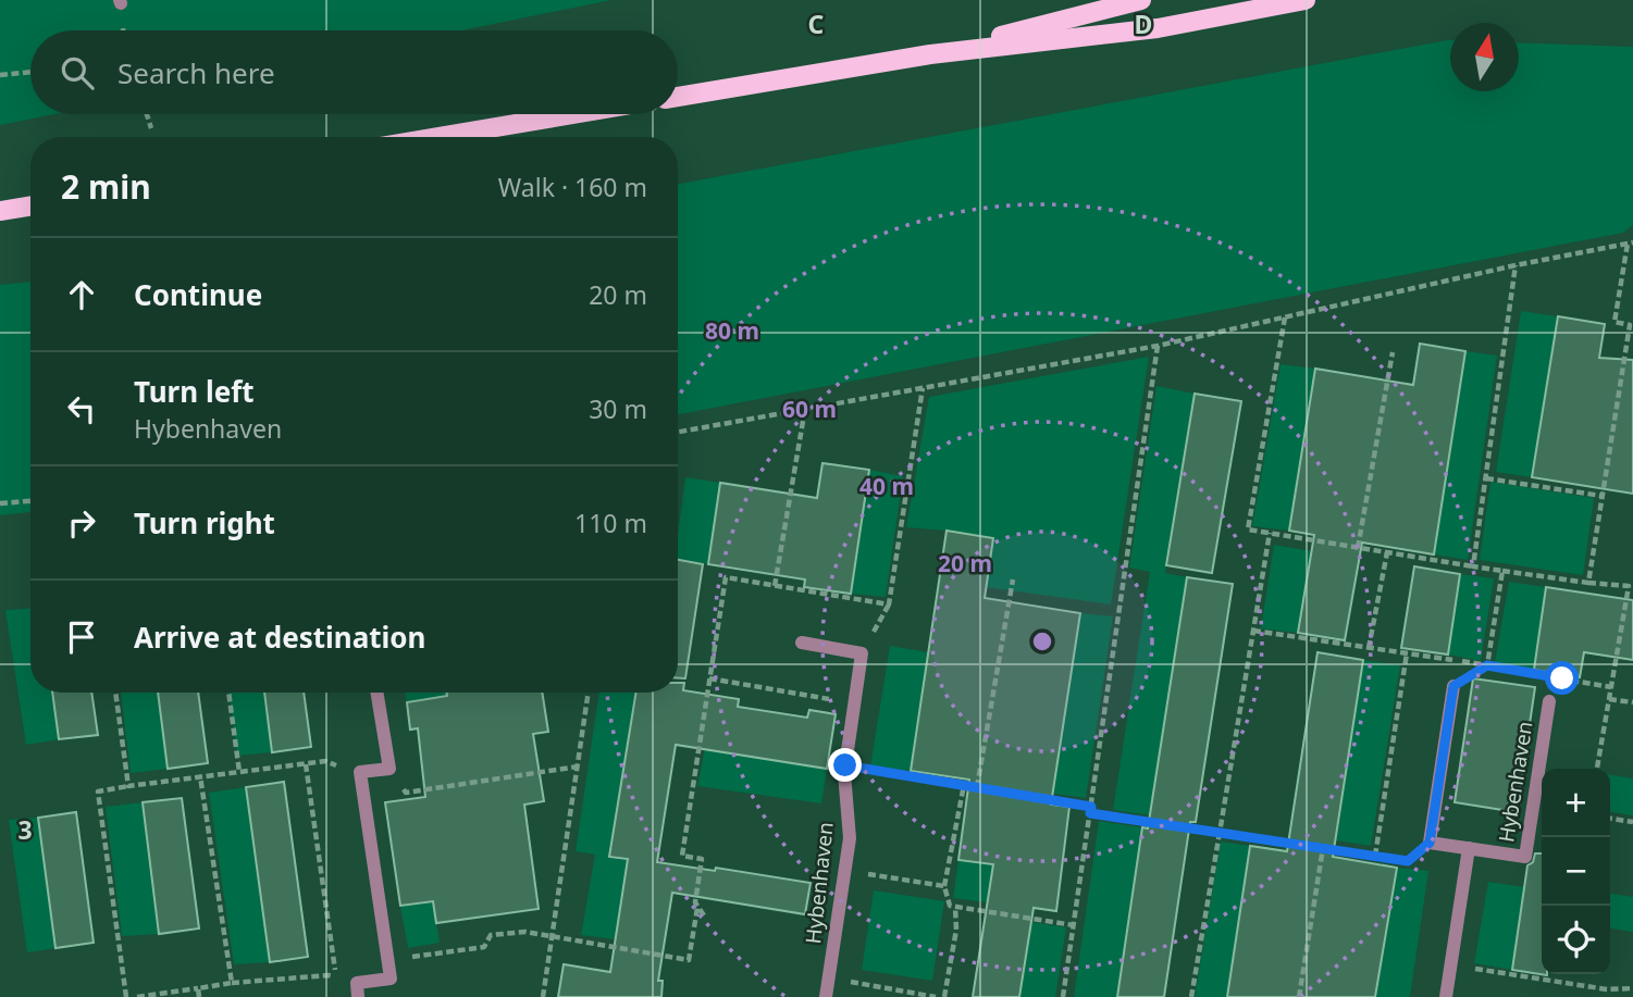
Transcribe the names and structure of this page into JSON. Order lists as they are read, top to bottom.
{
  "streets": {
    "street": ["Hybenhaven"]
  },
  "north": "top",
  "page": {
    "search": "Search here",
    "heading": ["2 min", "Walk · 160 m"],
    "list": [
      ["Continue", "20 m"],
      ["Turn left", "Hybenhaven", "30 m"],
      ["Turn right", "110 m"],
      "Arrive at destination"
    ],
    "map_buttons": ["+", "−"]
  },
  "grid": {
    "columns": ["C", "D"],
    "rows": ["3"]
  },
  "rings": [
    "80 m",
    "60 m",
    "40 m",
    "20 m"
  ]
}
